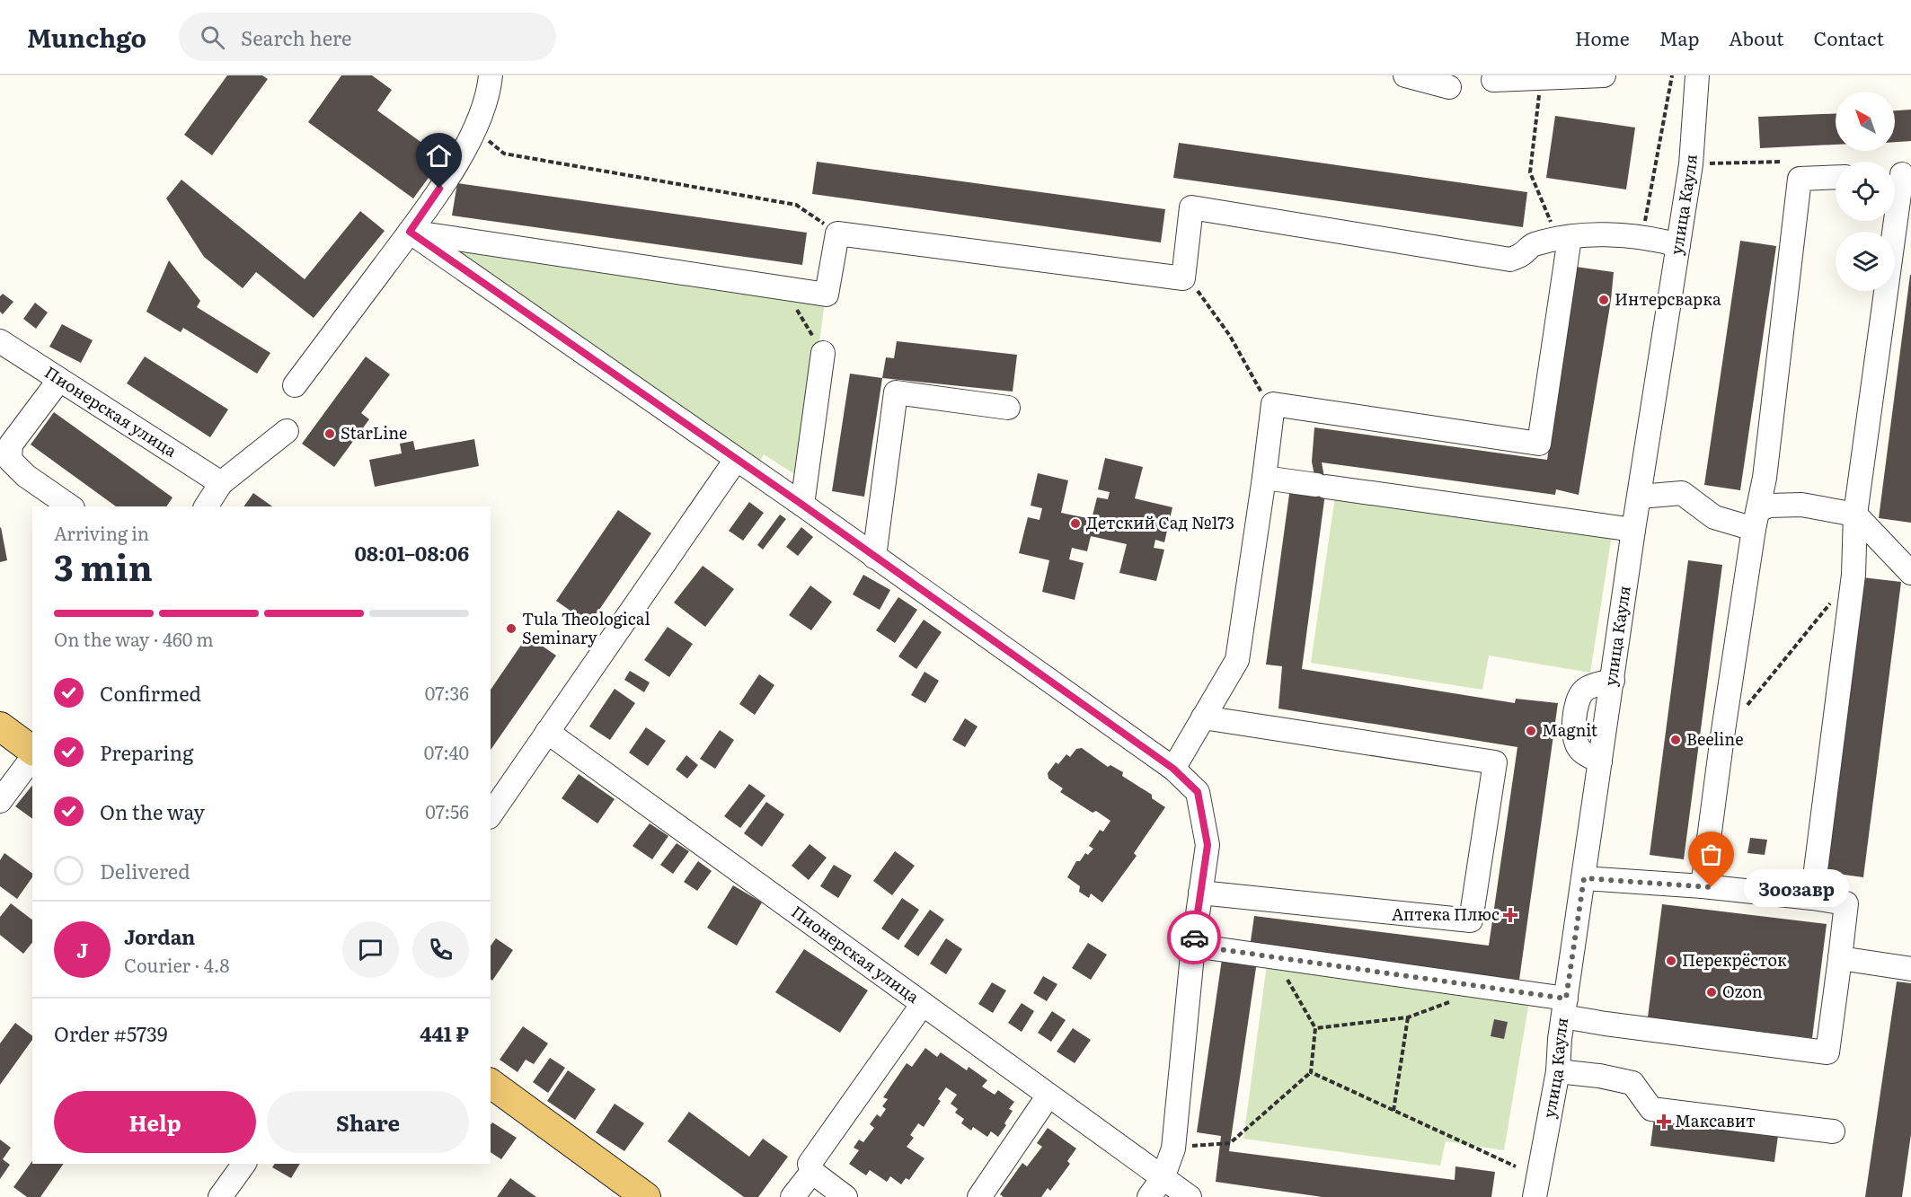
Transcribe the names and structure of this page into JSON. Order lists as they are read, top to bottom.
{
  "streets": {
    "street": ["улица Кауля", "Пионерская улица"]
  },
  "places": {
    "other": [
      "Интерсварка",
      "StarLine",
      "Детский Сад №173",
      "Tula Theological Seminary",
      "Magnit",
      "Beeline",
      "Зоозавр",
      "Перекрёсток",
      "Ozon"
    ],
    "health": ["Аптека Плюс", "Максавит"]
  },
  "north": "top left",
  "page": {
    "header": "Munchgo",
    "search": "Search here",
    "nav": [
      "Home",
      "Map",
      "About",
      "Contact"
    ],
    "heading": ["3 min", "Arriving in", "08:01–08:06"],
    "panel": [
      "Jordan",
      "Courier · 4.8",
      "Order #5739",
      "441 ₽"
    ],
    "bar": "On the way · 460 m",
    "list": [
      ["Confirmed", "07:36"],
      ["Preparing", "07:40"],
      ["On the way", "07:56"],
      "Delivered"
    ],
    "bubble": "Зоозавр",
    "round": "J",
    "buttons": ["Help", "Share"]
  }
}
